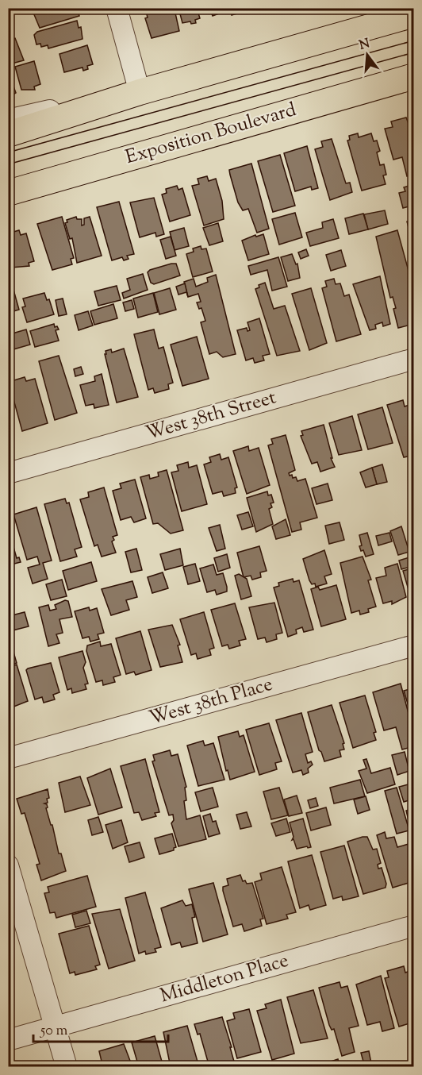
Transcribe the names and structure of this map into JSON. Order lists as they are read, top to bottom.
{
  "streets": {
    "main road": ["Exposition Boulevard"],
    "street": ["West 38th Street", "West 38th Place", "Middleton Place"]
  },
  "scale_bar": "50 m",
  "north": "top"
}
